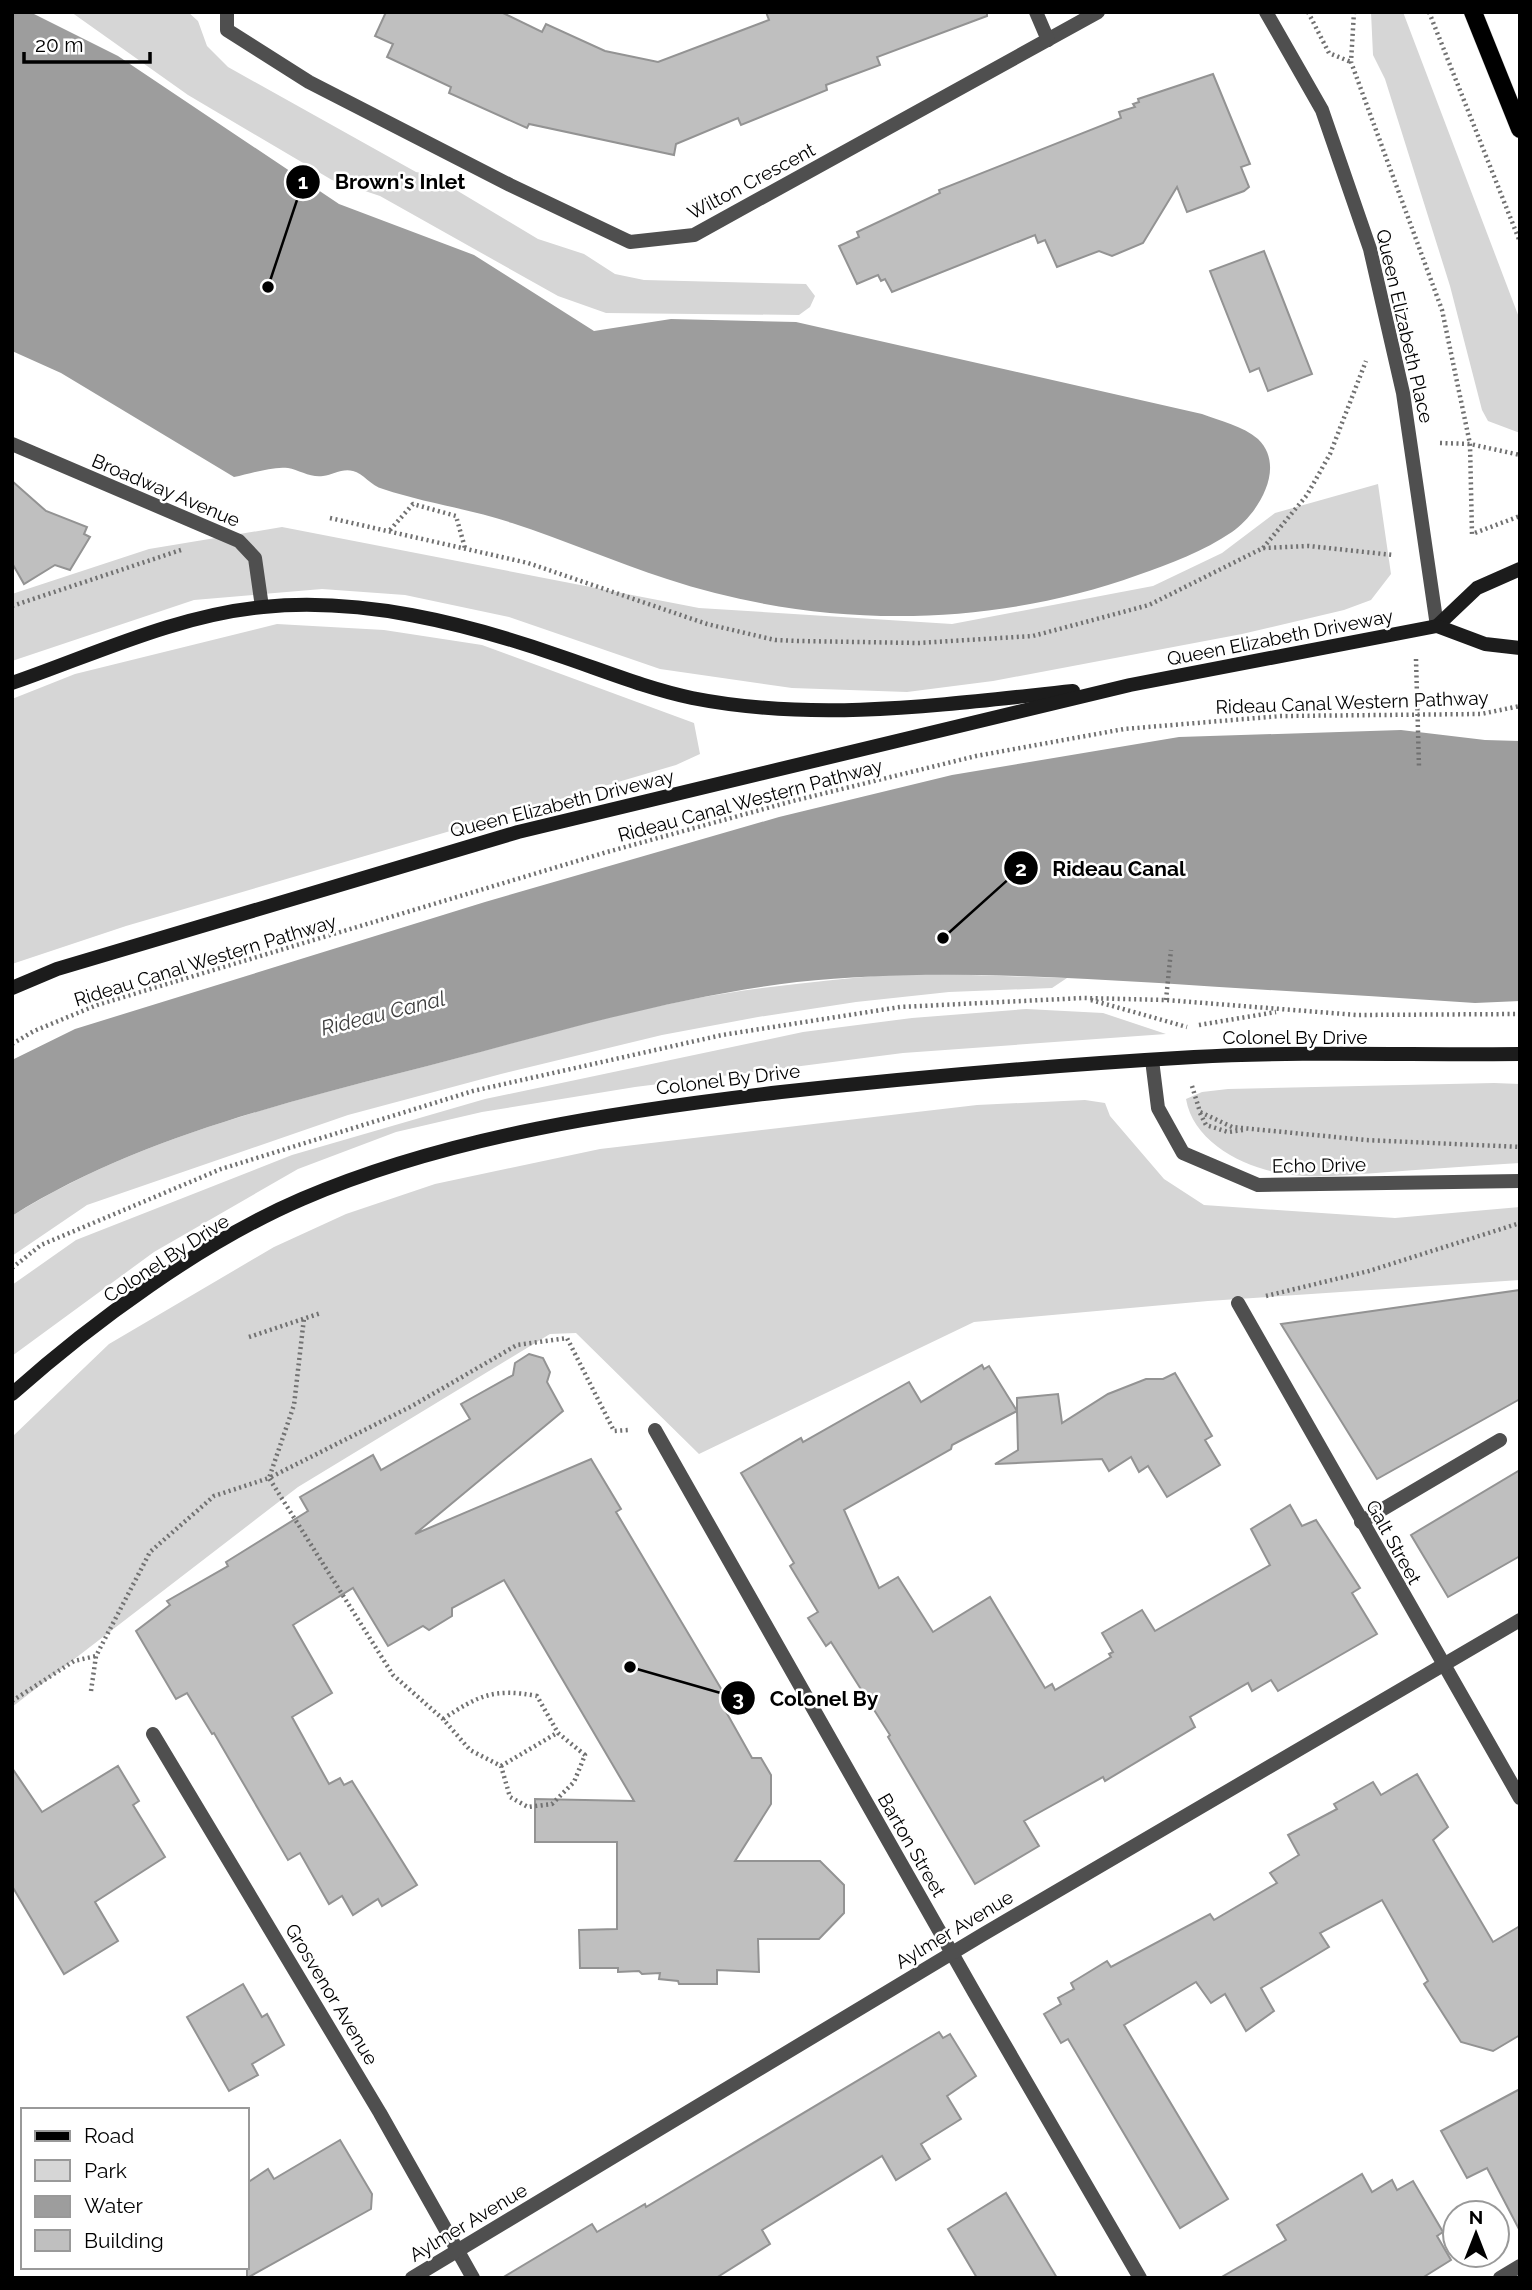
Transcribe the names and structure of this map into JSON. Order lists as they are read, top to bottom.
{
  "streets": {
    "main road": ["Queen Elizabeth Driveway", "Colonel By Drive"],
    "street": [
      "Wilton Crescent",
      "Queen Elizabeth Place",
      "Broadway Avenue",
      "Echo Drive",
      "Galt Street",
      "Barton Street",
      "Aylmer Avenue",
      "Grosvenor Avenue"
    ],
    "path": ["Rideau Canal Western Pathway"]
  },
  "crossings": [
    ["Queen Elizabeth Place", "Queen Elizabeth Driveway"],
    ["Broadway Avenue", "Queen Elizabeth Driveway"],
    ["Colonel By Drive", "Echo Drive"],
    ["Galt Street", "Aylmer Avenue"],
    ["Barton Street", "Aylmer Avenue"],
    ["Aylmer Avenue", "Grosvenor Avenue"]
  ],
  "water": ["Rideau Canal"],
  "places": ["Brown's Inlet", "Rideau Canal", "Colonel By"],
  "legend": [
    "Road",
    "Park",
    "Water",
    "Building"
  ],
  "scale_bar": "20 m",
  "north": "top"
}
